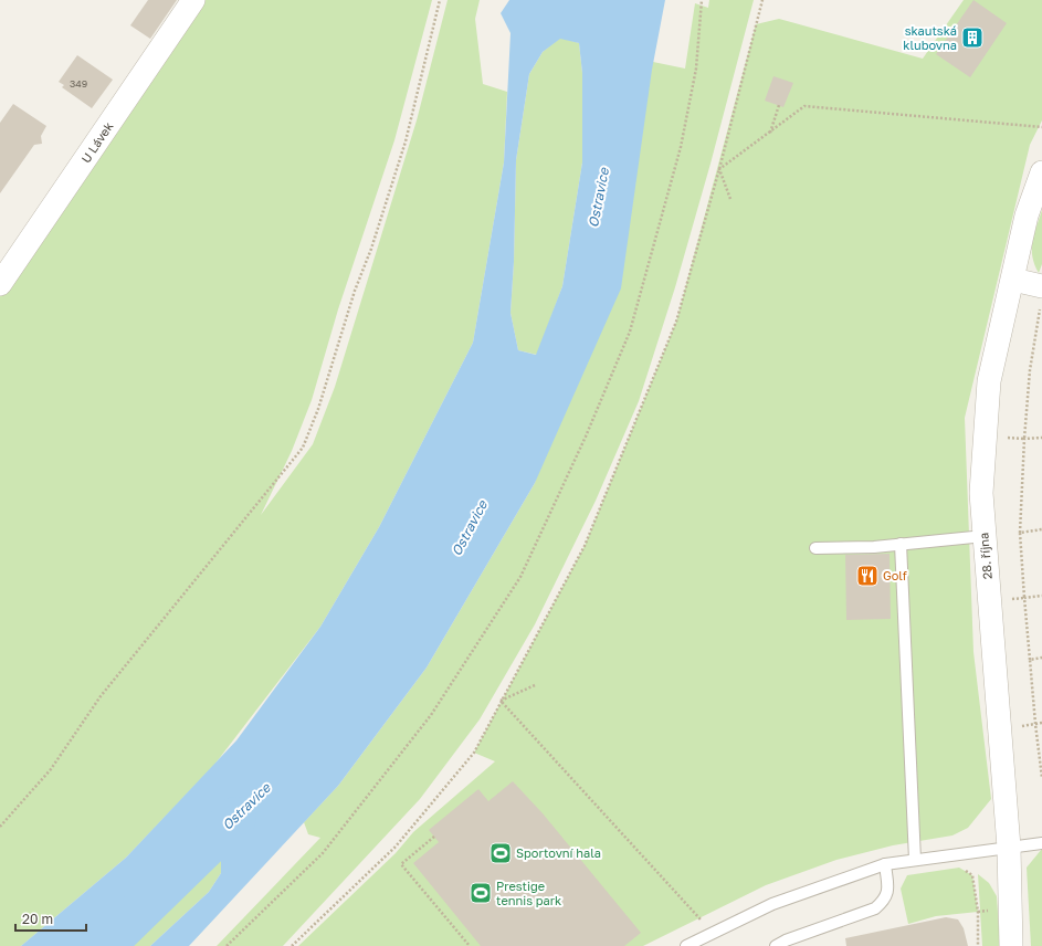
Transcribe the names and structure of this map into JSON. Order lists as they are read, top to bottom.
{
  "streets": {
    "street": ["U Lávek", "28. října"]
  },
  "water": ["Ostravice"],
  "places": {
    "building": ["skautská klubovna"],
    "restaurant": ["Golf"],
    "sports": ["Sportovní hala", "Prestige tennis park"]
  },
  "house_numbers": ["349"],
  "scale_bar": "20 m"
}
